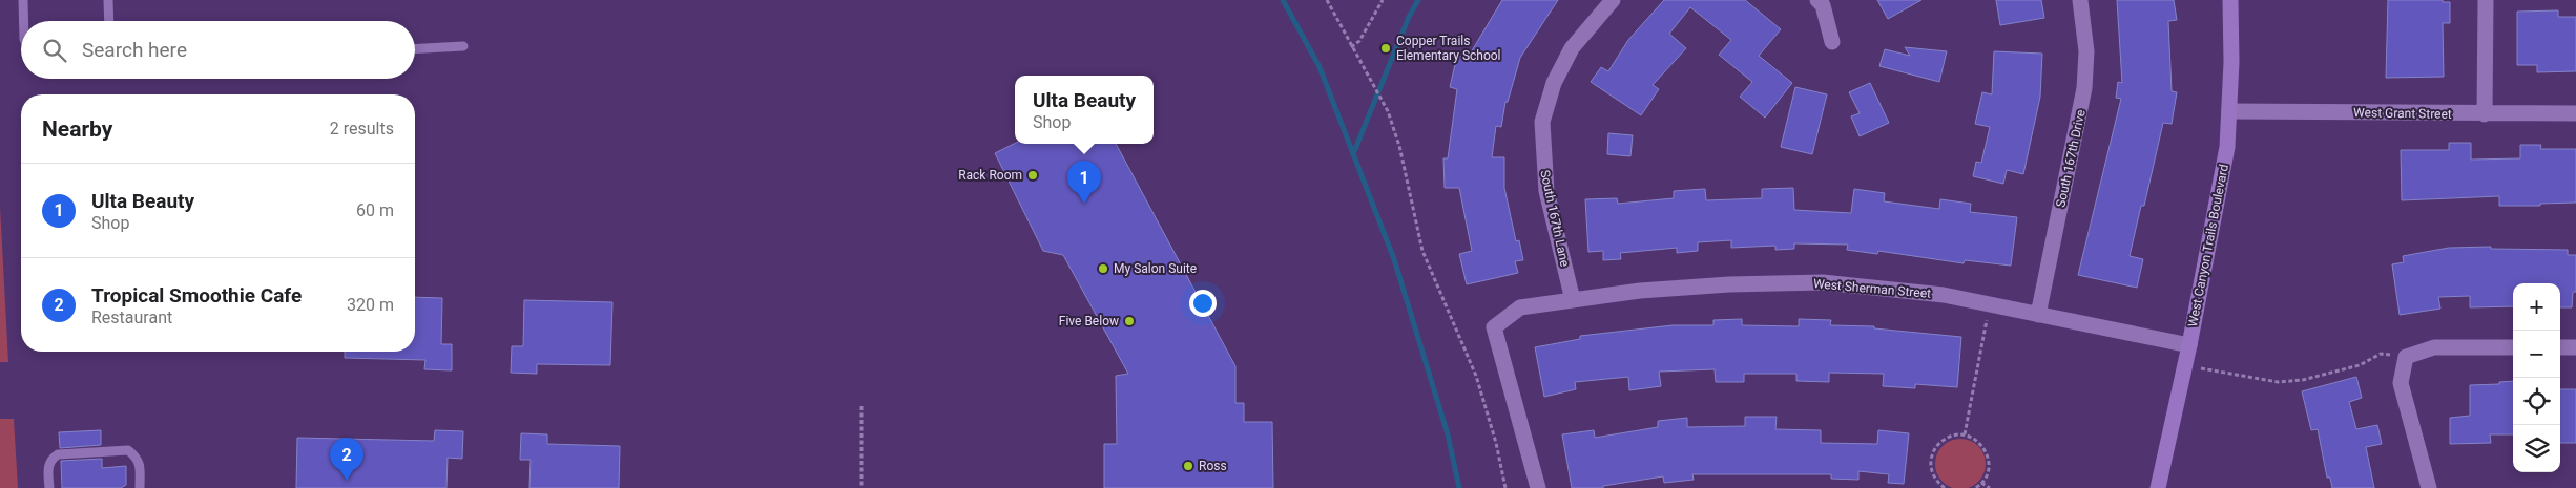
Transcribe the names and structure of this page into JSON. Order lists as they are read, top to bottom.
{
  "streets": {
    "street": [
      "West Grant Street",
      "South 167th Drive",
      "South 167th Lane",
      "West Canyon Trails Boulevard",
      "West Sherman Street"
    ]
  },
  "crossings": [
    ["West Grant Street", "West Canyon Trails Boulevard"],
    ["South 167th Drive", "West Sherman Street"],
    ["South 167th Lane", "West Sherman Street"],
    ["West Canyon Trails Boulevard", "West Sherman Street"]
  ],
  "places": [
    "Copper Trails Elementary School",
    "Rack Room",
    "My Salon Suite",
    "Five Below",
    "Ross"
  ],
  "page": {
    "search": "Search here",
    "popup": ["Ulta Beauty", "Shop"],
    "heading": ["Nearby", "2 results"],
    "pins": ["1", "2"],
    "list": [
      {
        "mark": "1",
        "name": "Ulta Beauty",
        "note": "Shop",
        "value": "60 m"
      },
      {
        "mark": "2",
        "name": "Tropical Smoothie Cafe",
        "note": "Restaurant",
        "value": "320 m"
      }
    ],
    "map_buttons": ["+", "−"]
  }
}
